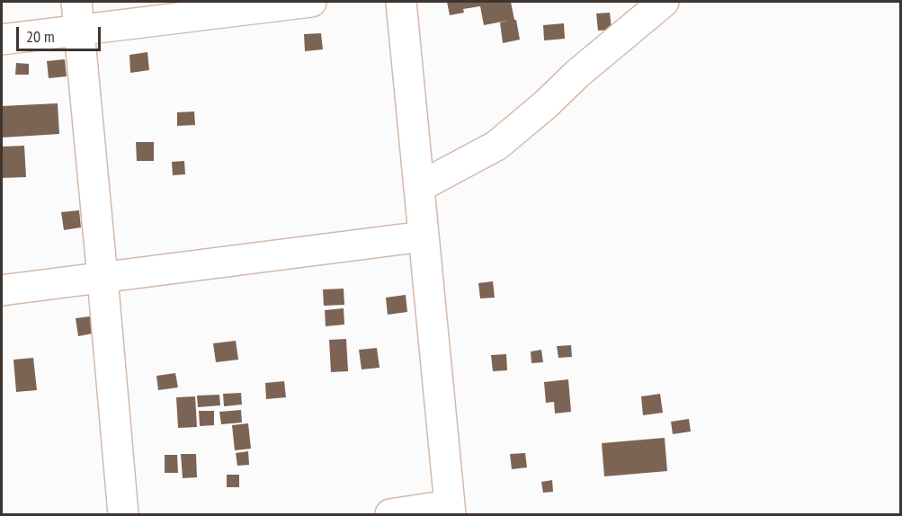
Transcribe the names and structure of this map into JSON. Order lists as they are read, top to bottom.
{
  "scale_bar": "20 m"
}
